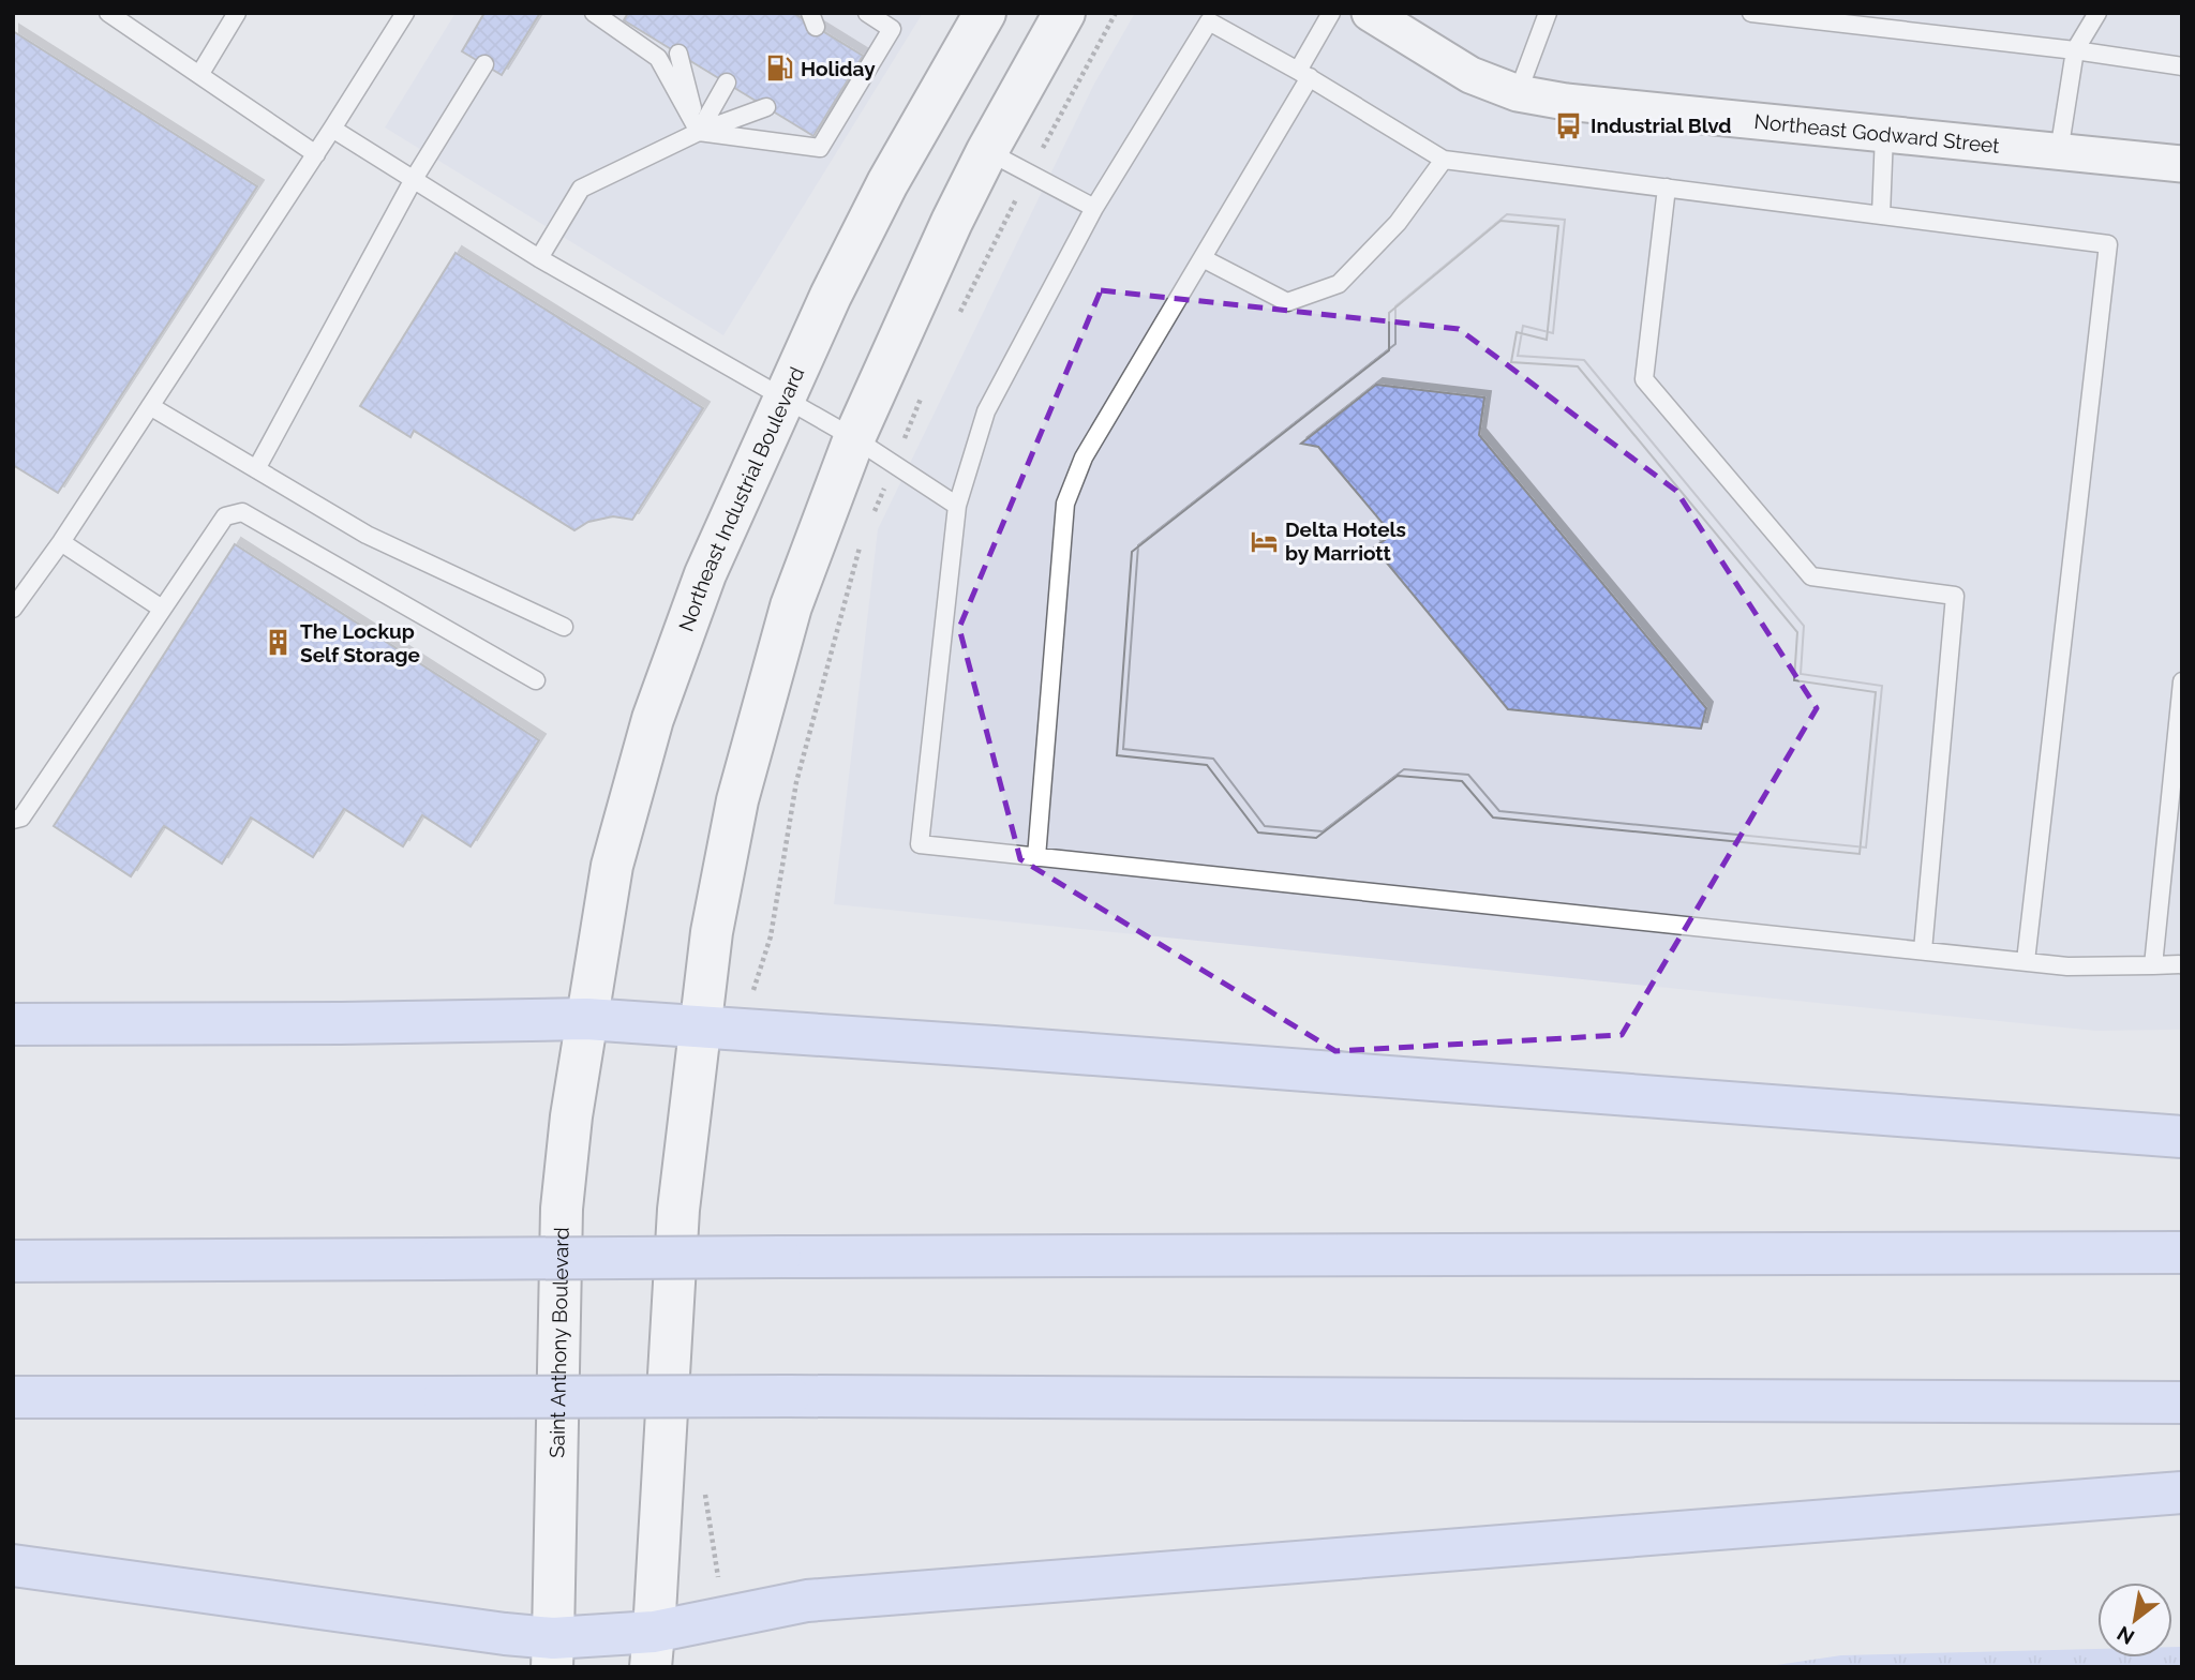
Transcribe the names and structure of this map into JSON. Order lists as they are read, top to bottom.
{
  "streets": {
    "main road": ["Northeast Industrial Boulevard", "Saint Anthony Boulevard"],
    "street": ["Northeast Godward Street"]
  },
  "crossings": [
    ["Northeast Industrial Boulevard", "Saint Anthony Boulevard"]
  ],
  "places": {
    "fuel station": ["Holiday"],
    "bus stop": ["Industrial Blvd"],
    "hotel": ["Delta Hotels by Marriott"],
    "building": ["The Lockup Self Storage"]
  },
  "north": "bottom left"
}
